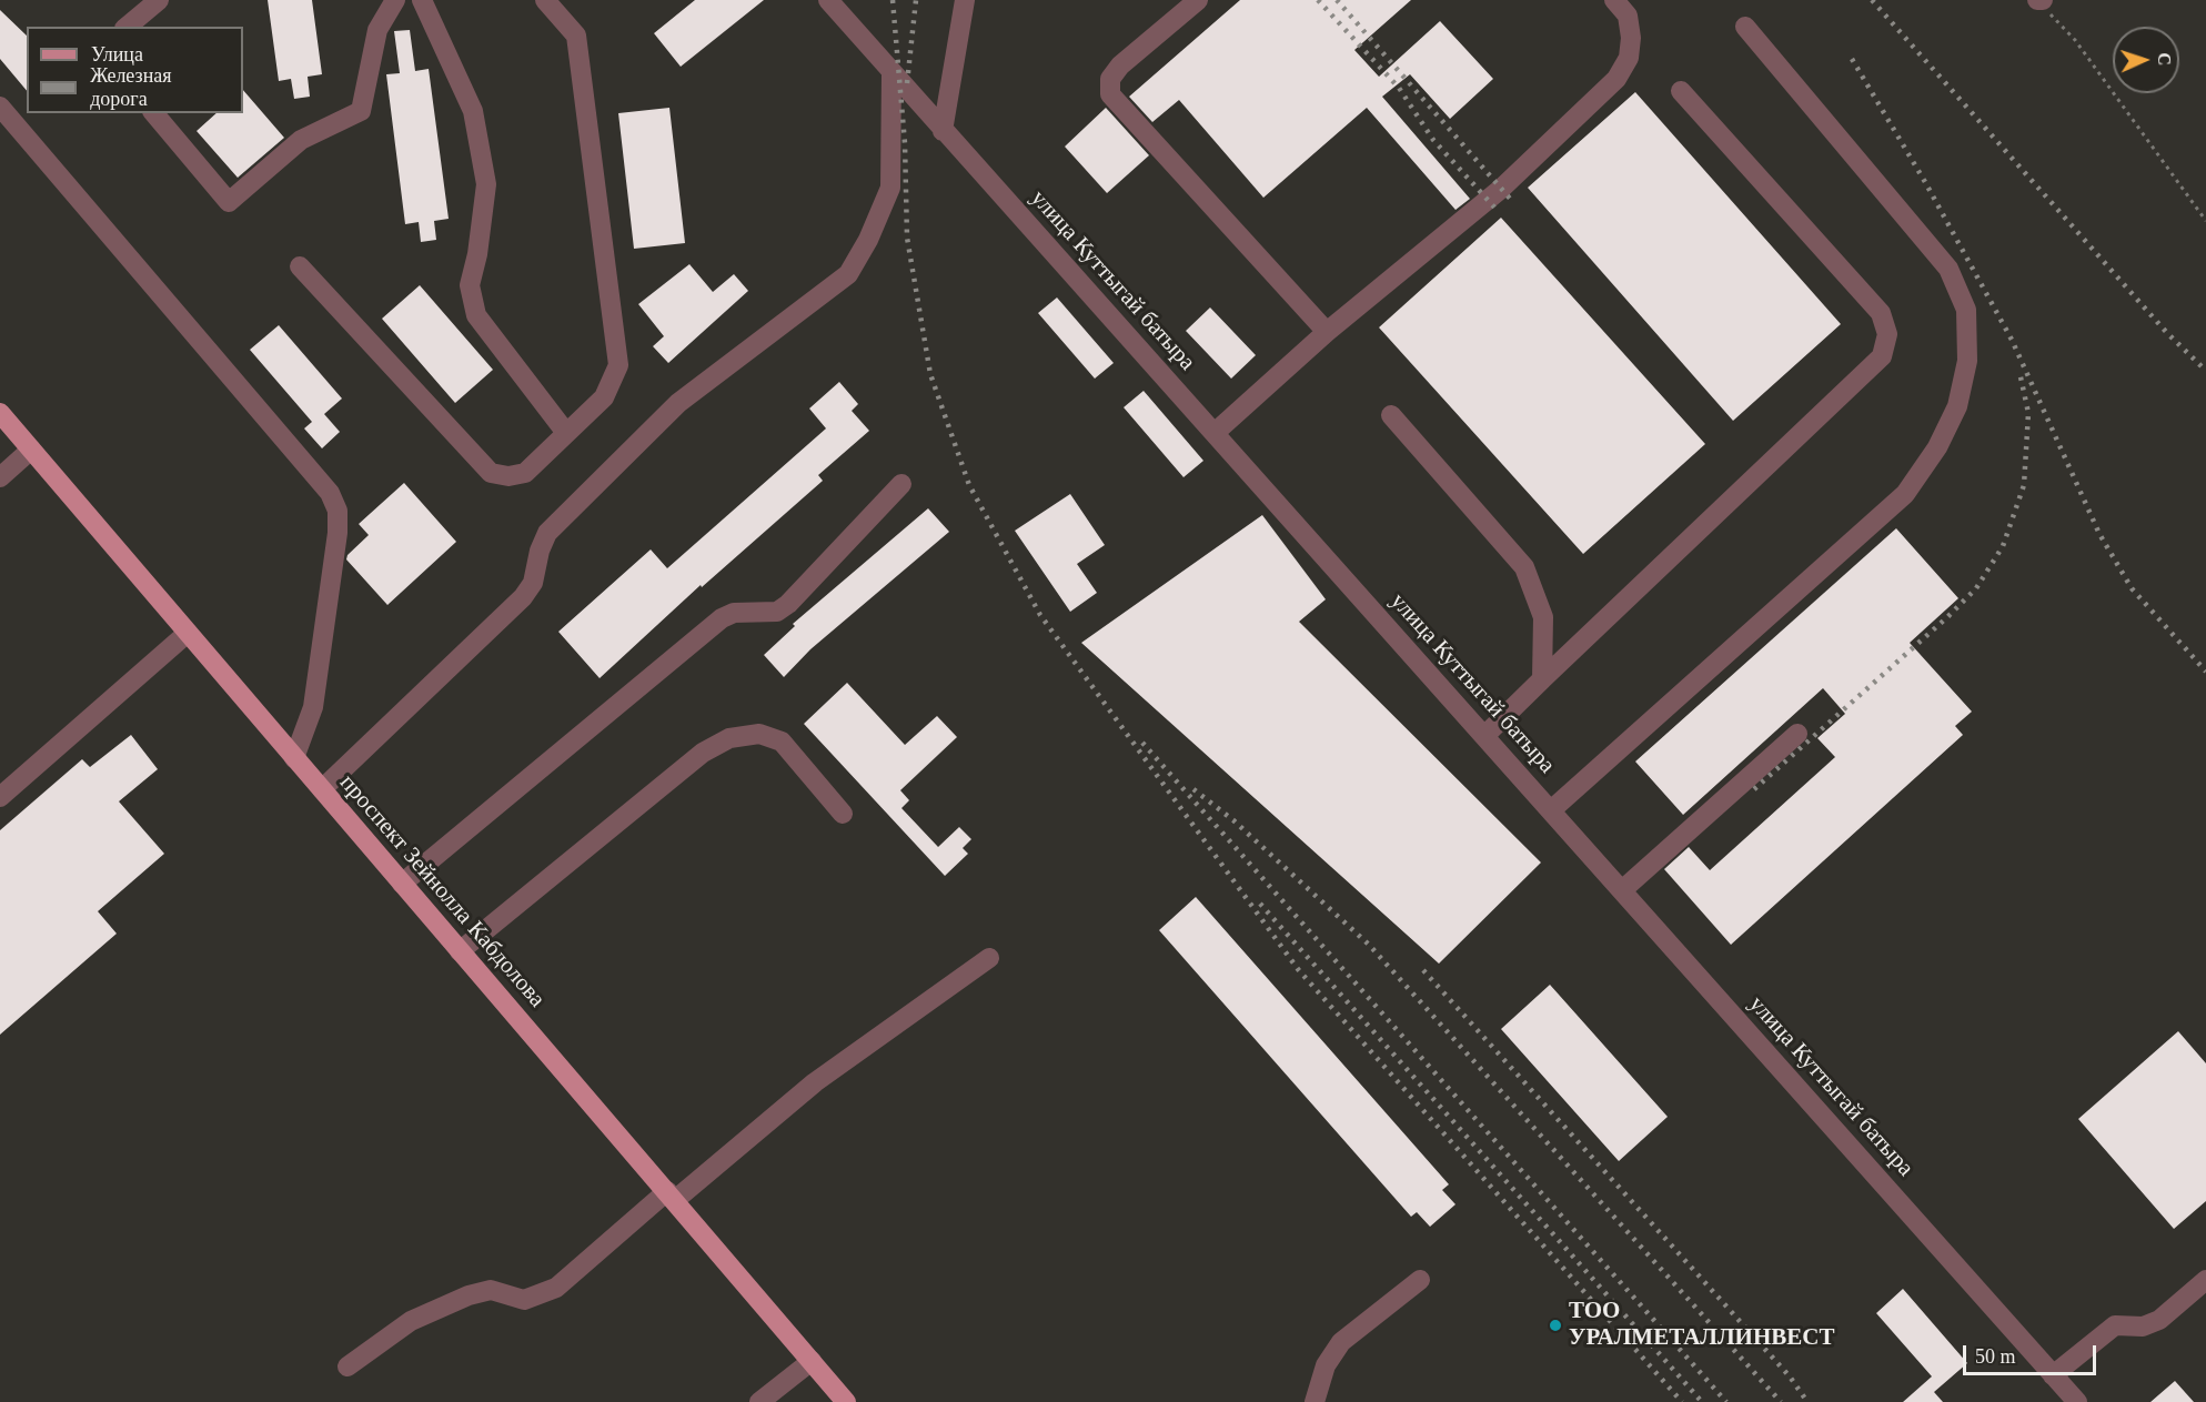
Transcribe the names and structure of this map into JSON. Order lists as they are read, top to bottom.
{
  "streets": {
    "main road": ["проспект Зейнолла Кабдолова"],
    "street": ["улица Куттыгай батыра"]
  },
  "places": ["ТОО УРАЛМЕТАЛЛИНВЕСТ"],
  "legend": ["Улица", "Железная дорога"],
  "scale_bar": "50 m",
  "north": "right"
}
